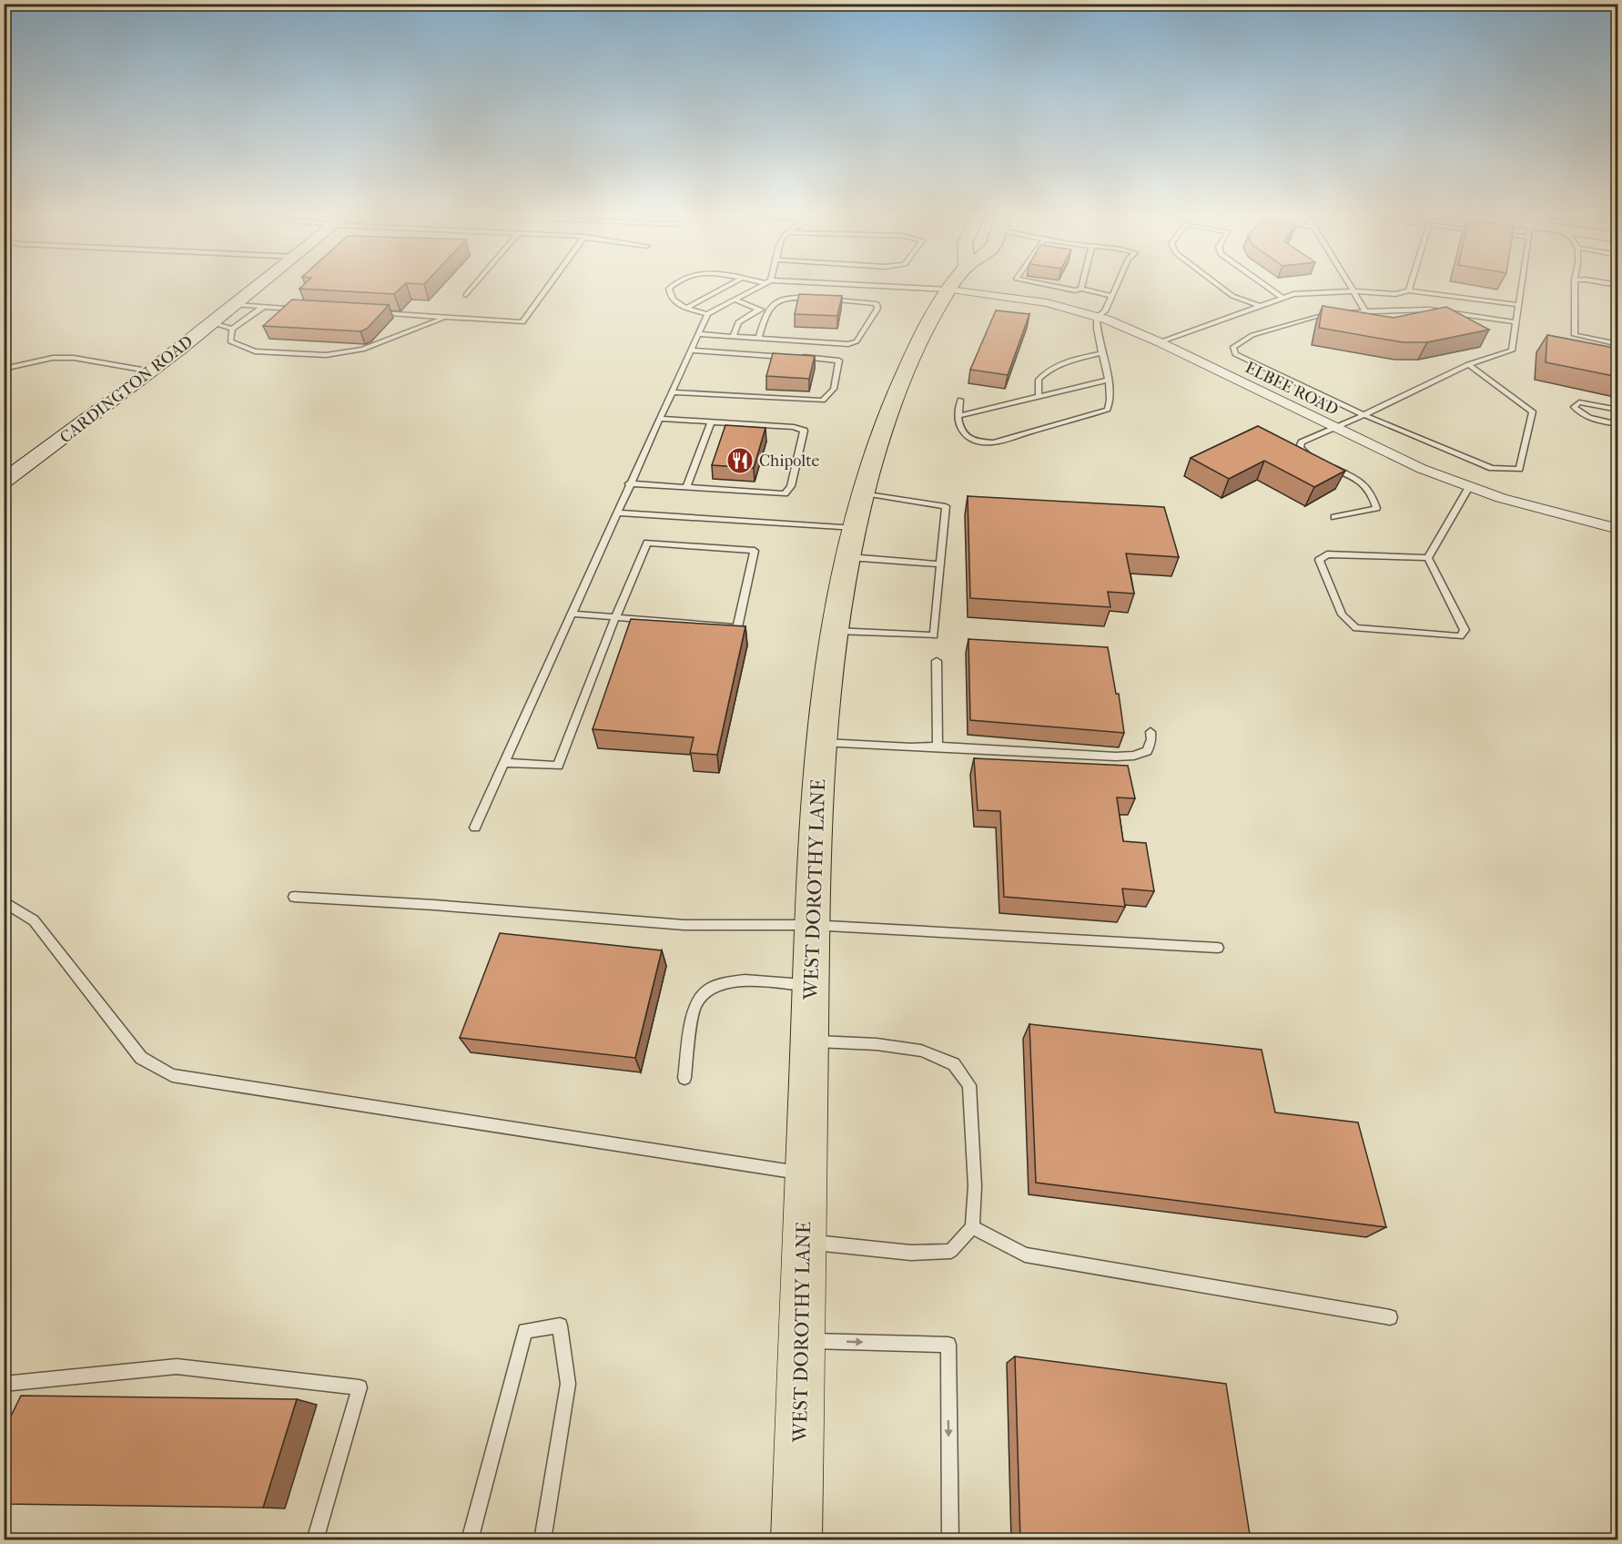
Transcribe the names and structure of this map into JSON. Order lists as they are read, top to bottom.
{
  "streets": {
    "main road": ["WEST DOROTHY LANE"],
    "street": ["ELBEE ROAD", "CARDINGTON ROAD"]
  },
  "places": {
    "restaurant": ["Chipolte"]
  }
}
